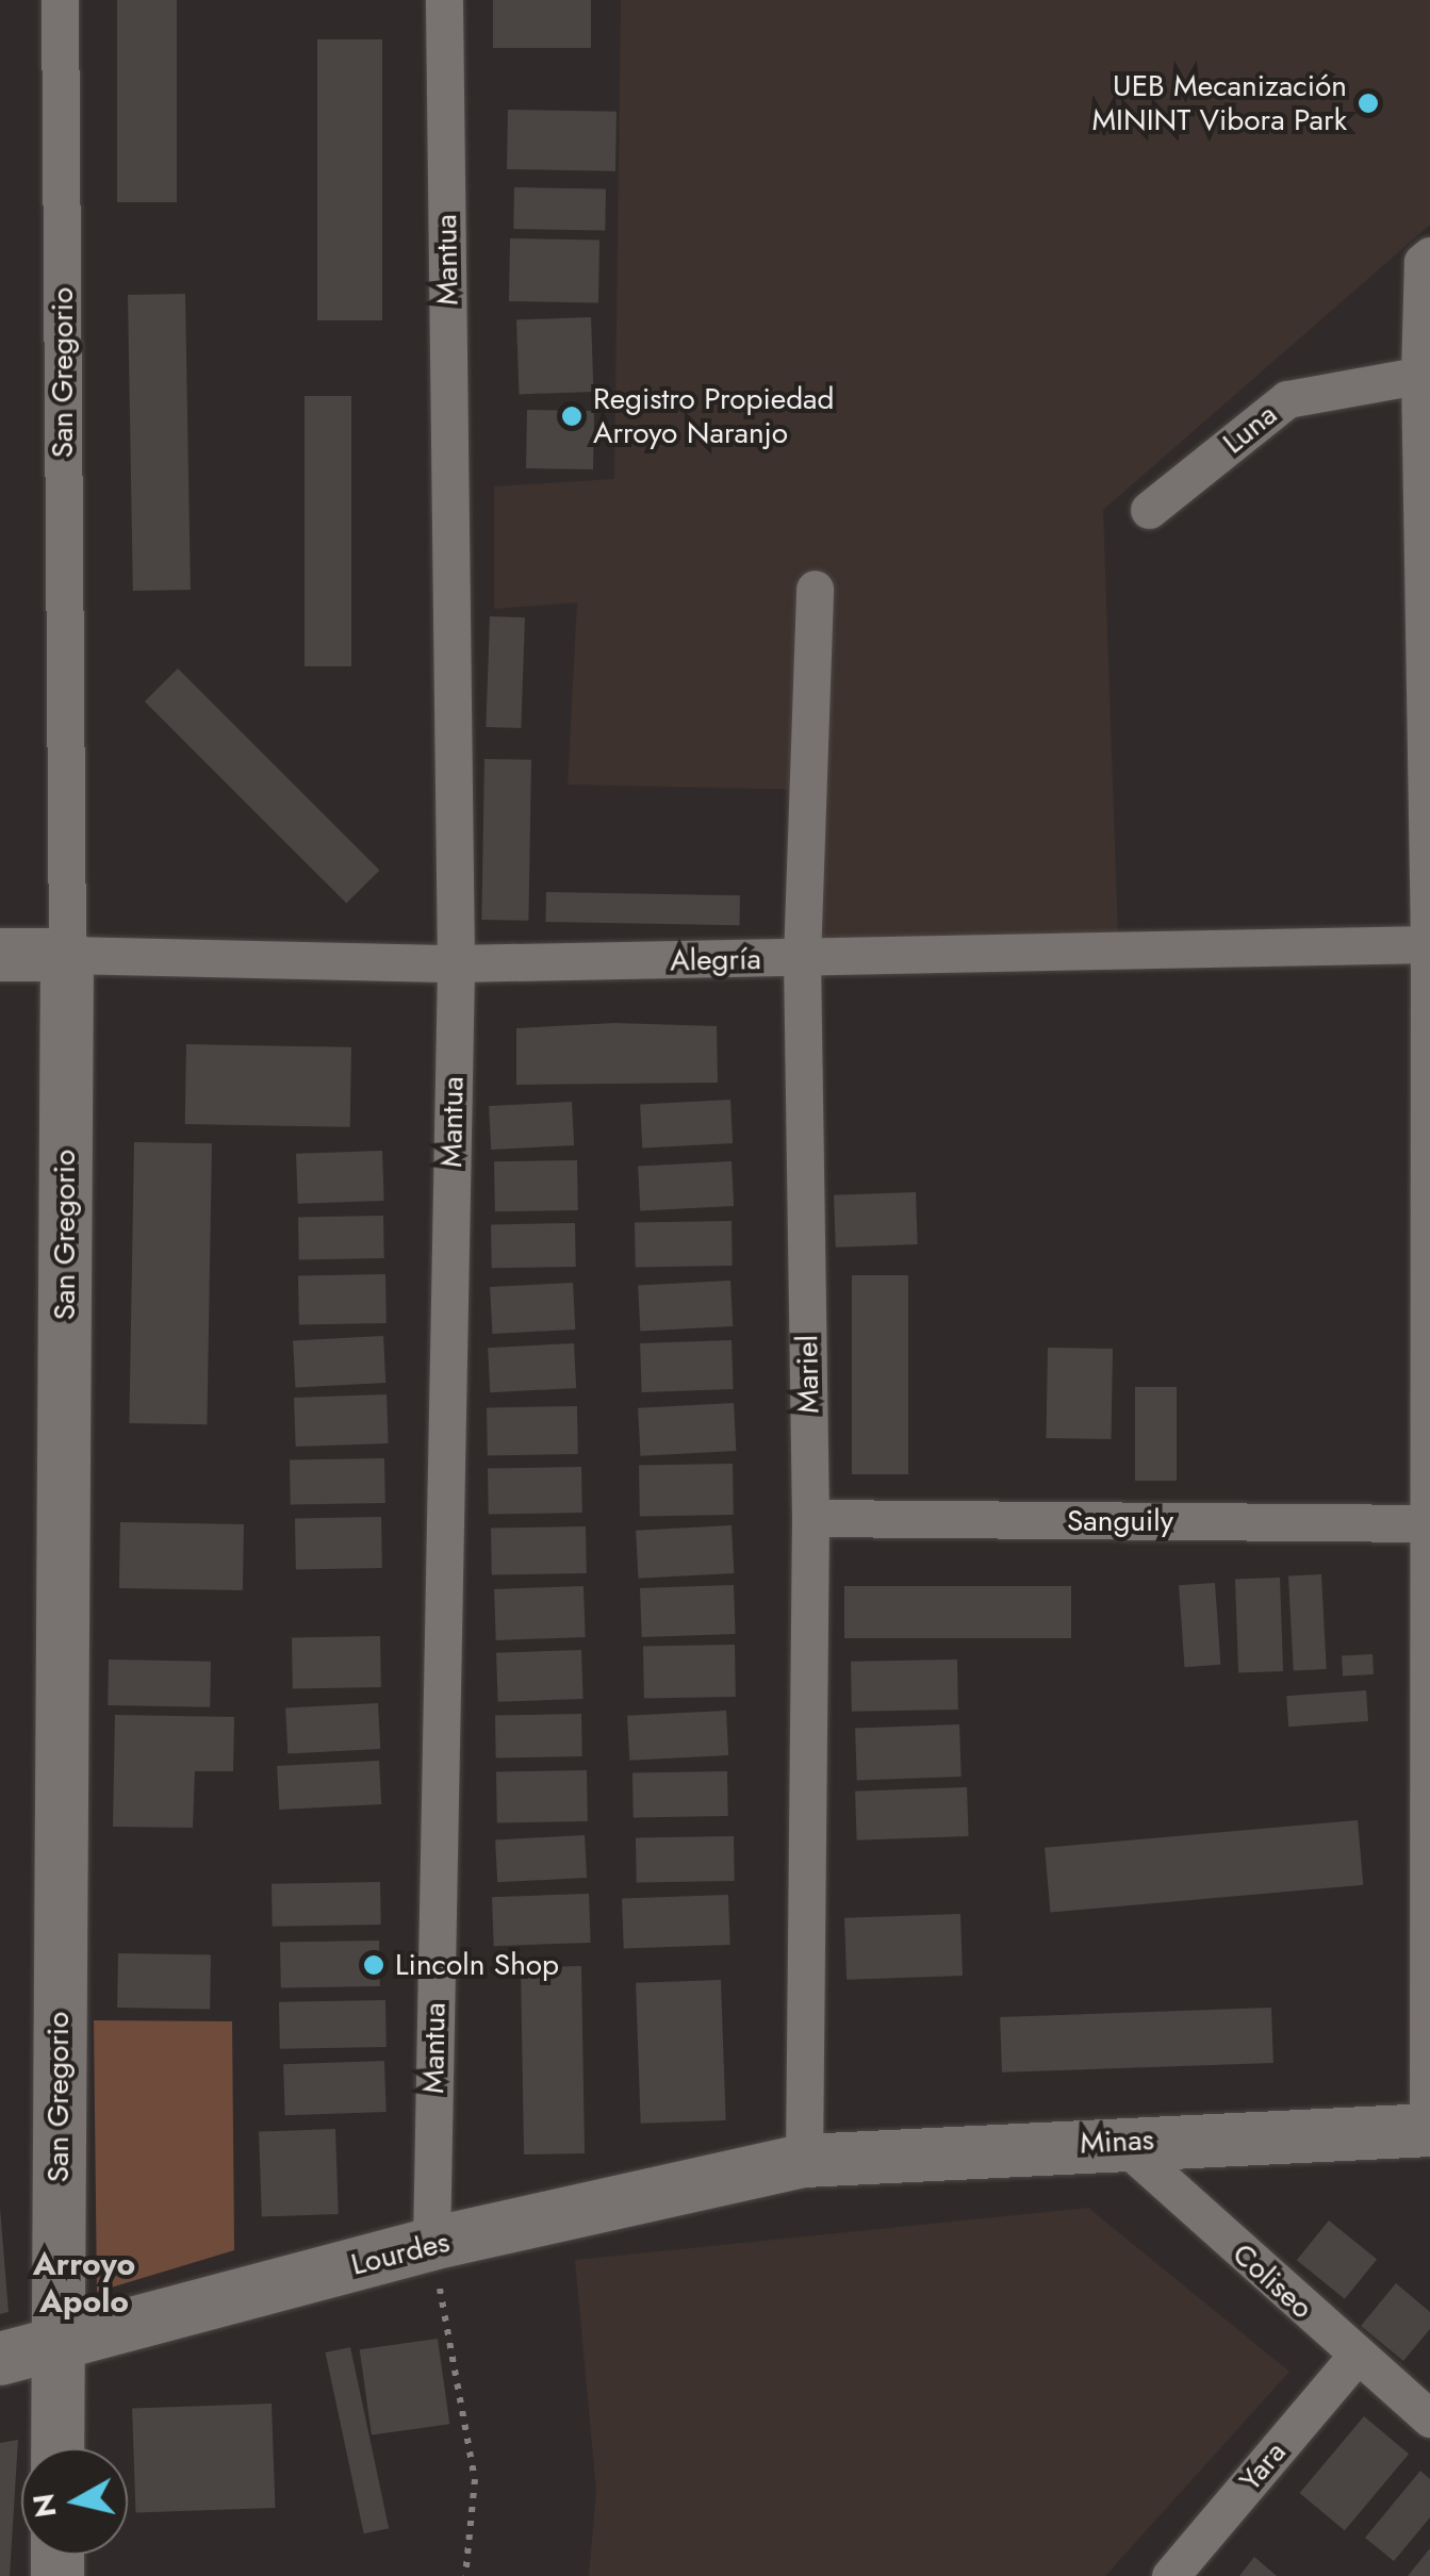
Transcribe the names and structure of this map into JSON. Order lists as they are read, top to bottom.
{
  "streets": {
    "street": [
      "Mantua",
      "San Gregorio",
      "Luna",
      "Alegría",
      "Mariel",
      "Sanguily",
      "Minas",
      "Lourdes",
      "Coliseo",
      "Yara"
    ]
  },
  "crossings": [
    ["Mantua", "Alegría"],
    ["Mantua", "Lourdes"],
    ["San Gregorio", "Alegría"],
    ["San Gregorio", "Lourdes"],
    ["Alegría", "Mariel"],
    ["Mariel", "Sanguily"],
    ["Mariel", "Minas"],
    ["Mariel", "Lourdes"],
    ["Minas", "Lourdes"],
    ["Minas", "Coliseo"],
    ["Coliseo", "Yara"]
  ],
  "districts": ["Arroyo Apolo"],
  "places": ["UEB Mecanización MININT Vibora Park", "Registro Propiedad Arroyo Naranjo", "Lincoln Shop"],
  "north": "left"
}
